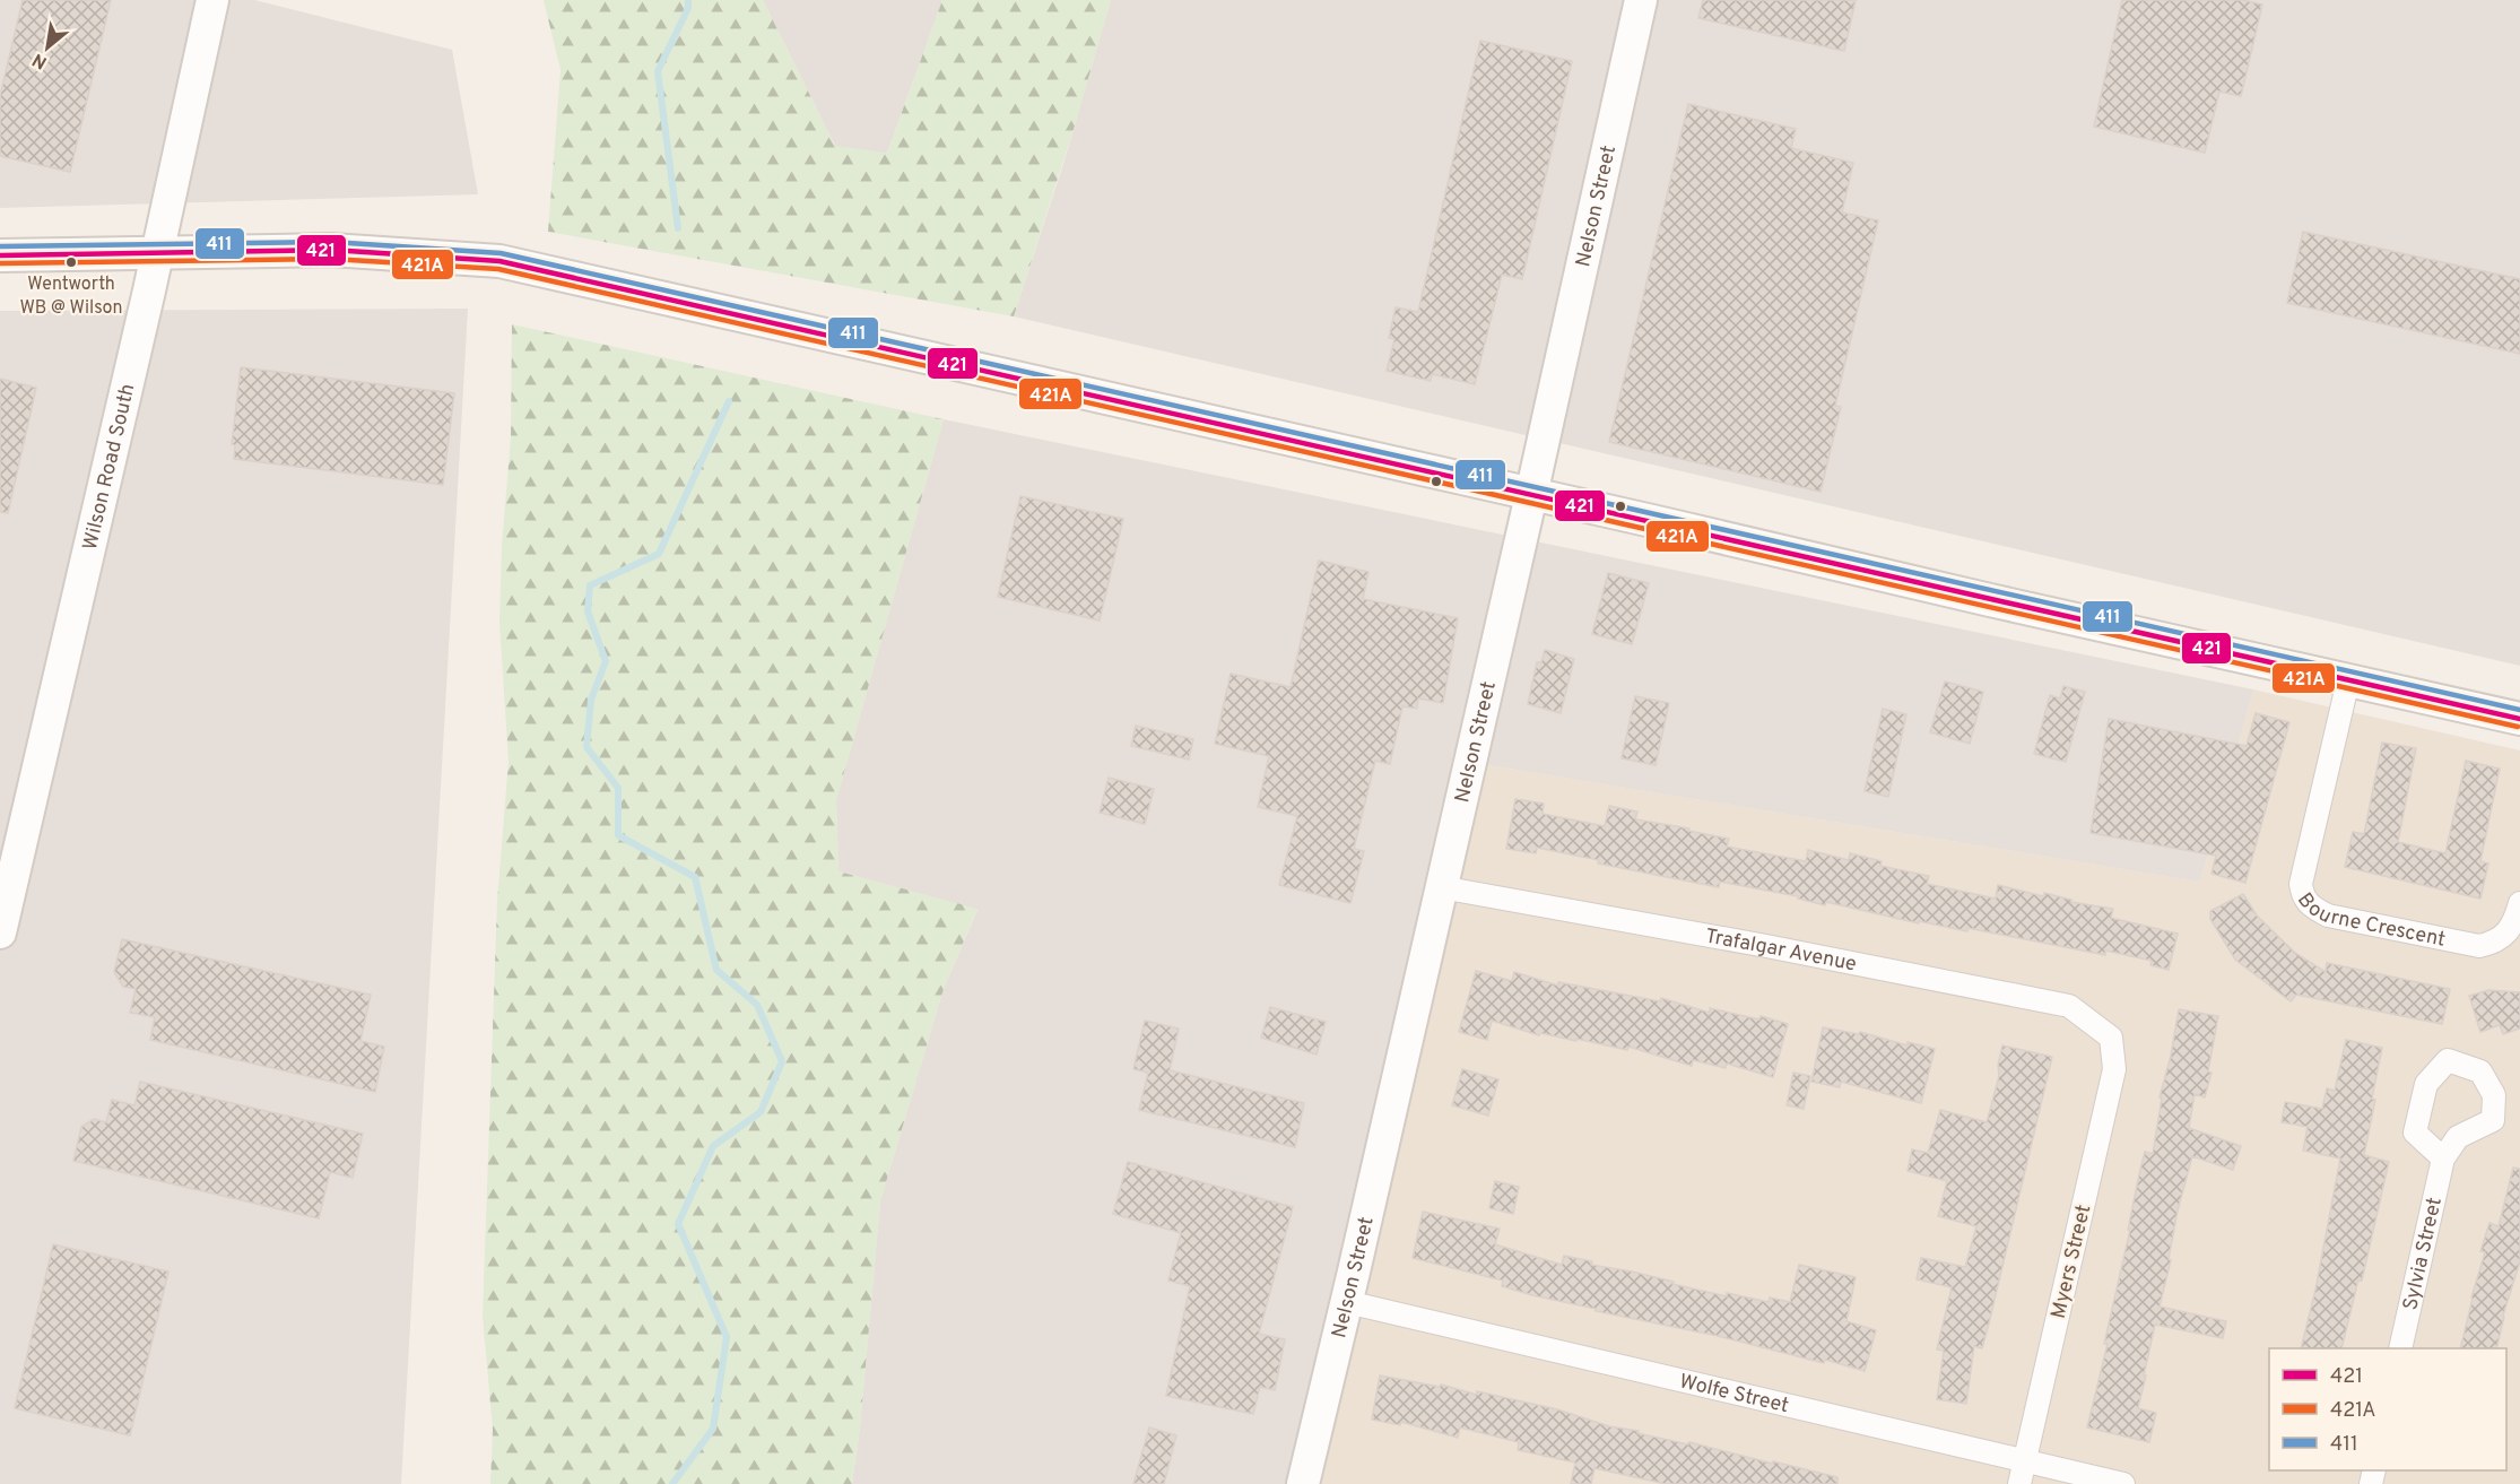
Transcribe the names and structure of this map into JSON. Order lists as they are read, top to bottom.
{
  "streets": {
    "main road": ["Nelson Street", "Wilson Road South"],
    "street": [
      "Bourne Crescent",
      "Trafalgar Avenue",
      "Sylvia Street",
      "Myers Street",
      "Wolfe Street"
    ]
  },
  "crossings": [
    ["Nelson Street", "Trafalgar Avenue"],
    ["Nelson Street", "Wolfe Street"],
    ["Trafalgar Avenue", "Myers Street"],
    ["Myers Street", "Wolfe Street"]
  ],
  "places": ["Wentworth WB @ Wilson"],
  "lines": ["transit line 411", "transit line 421", "transit line 421A"],
  "legend": ["421", "421A", "411"],
  "north": "bottom left"
}
